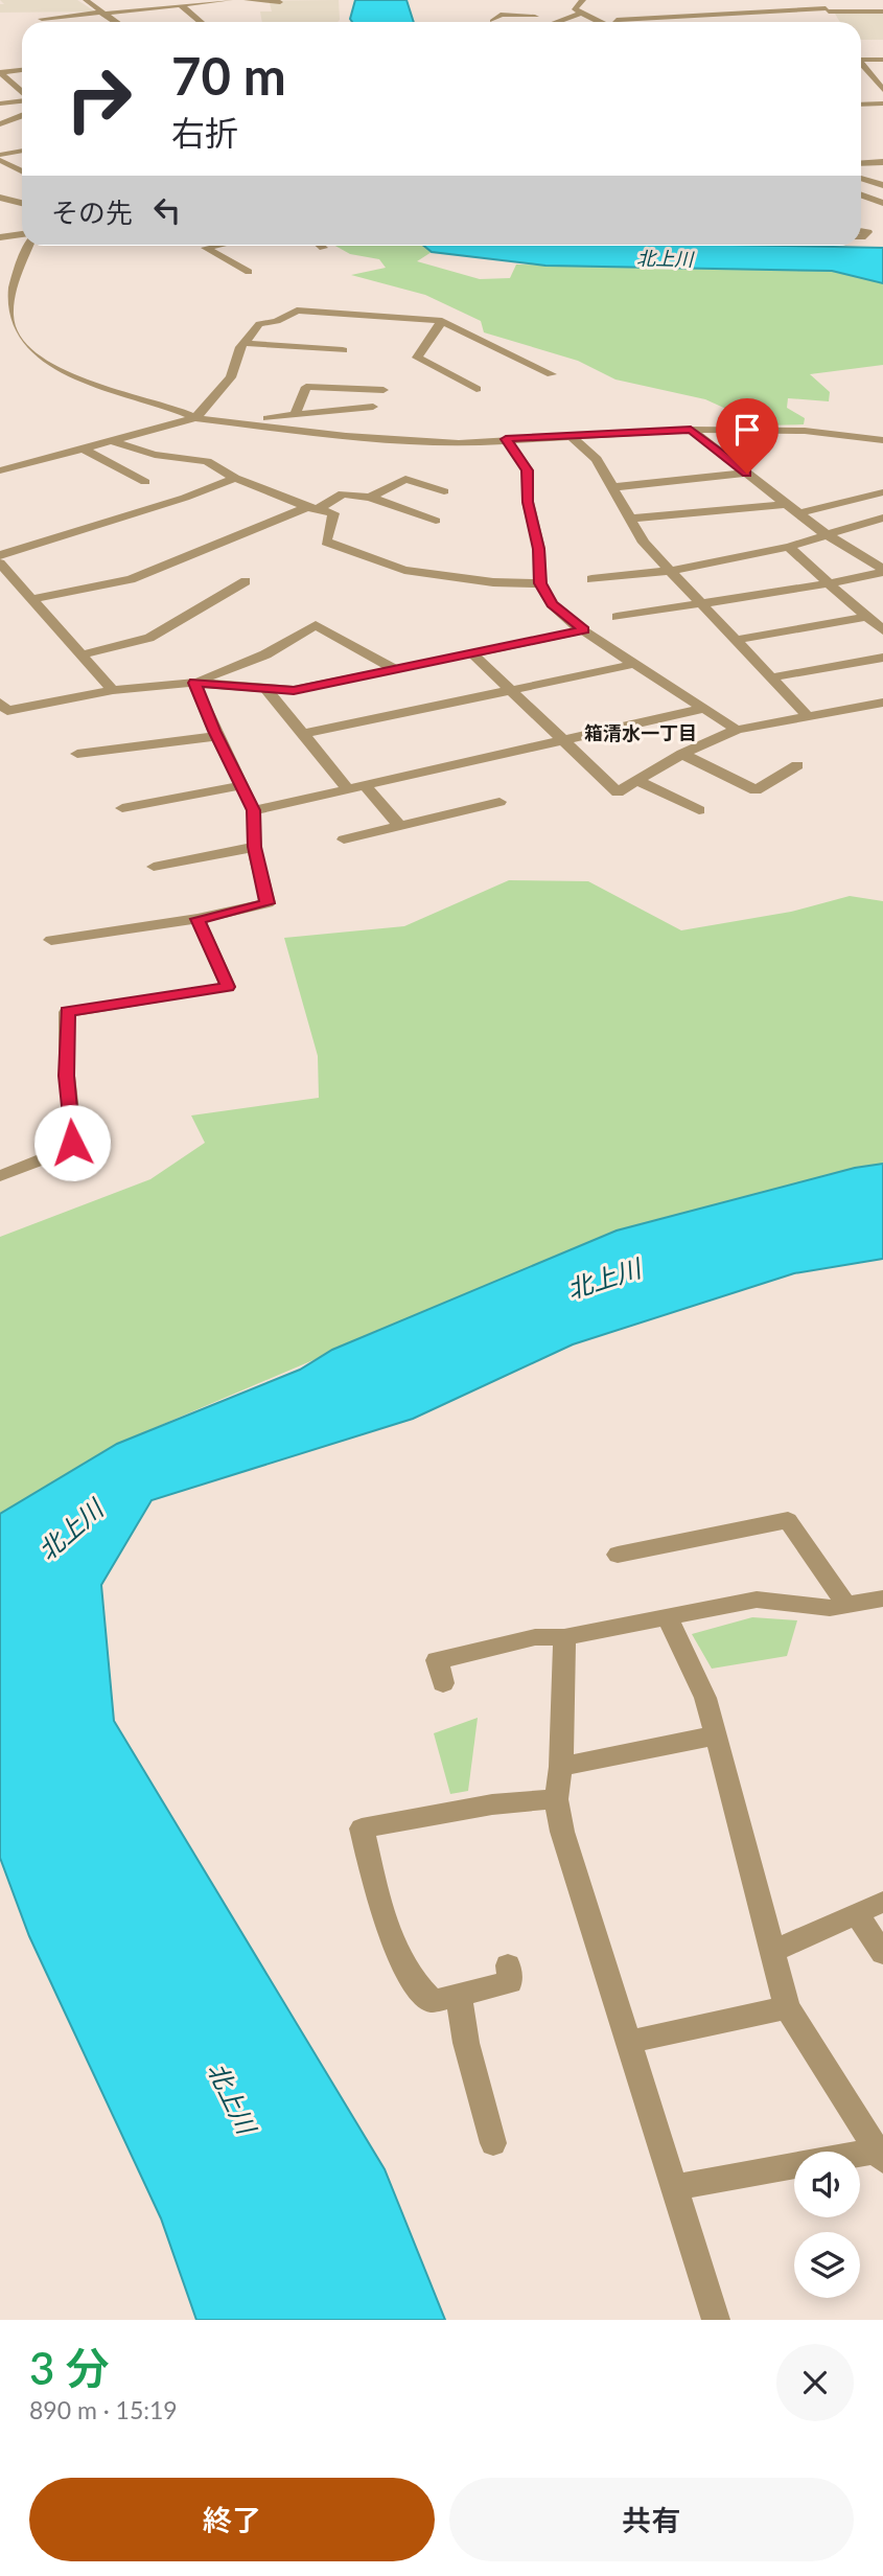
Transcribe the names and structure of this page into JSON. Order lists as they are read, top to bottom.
{
  "districts": ["箱清水一丁目"],
  "water": ["北上川"],
  "page": {
    "turn": ["70 m", "右折"],
    "then": "その先",
    "heading": ["3 分", "890 m · 15:19"],
    "buttons": ["終了", "共有"]
  }
}
